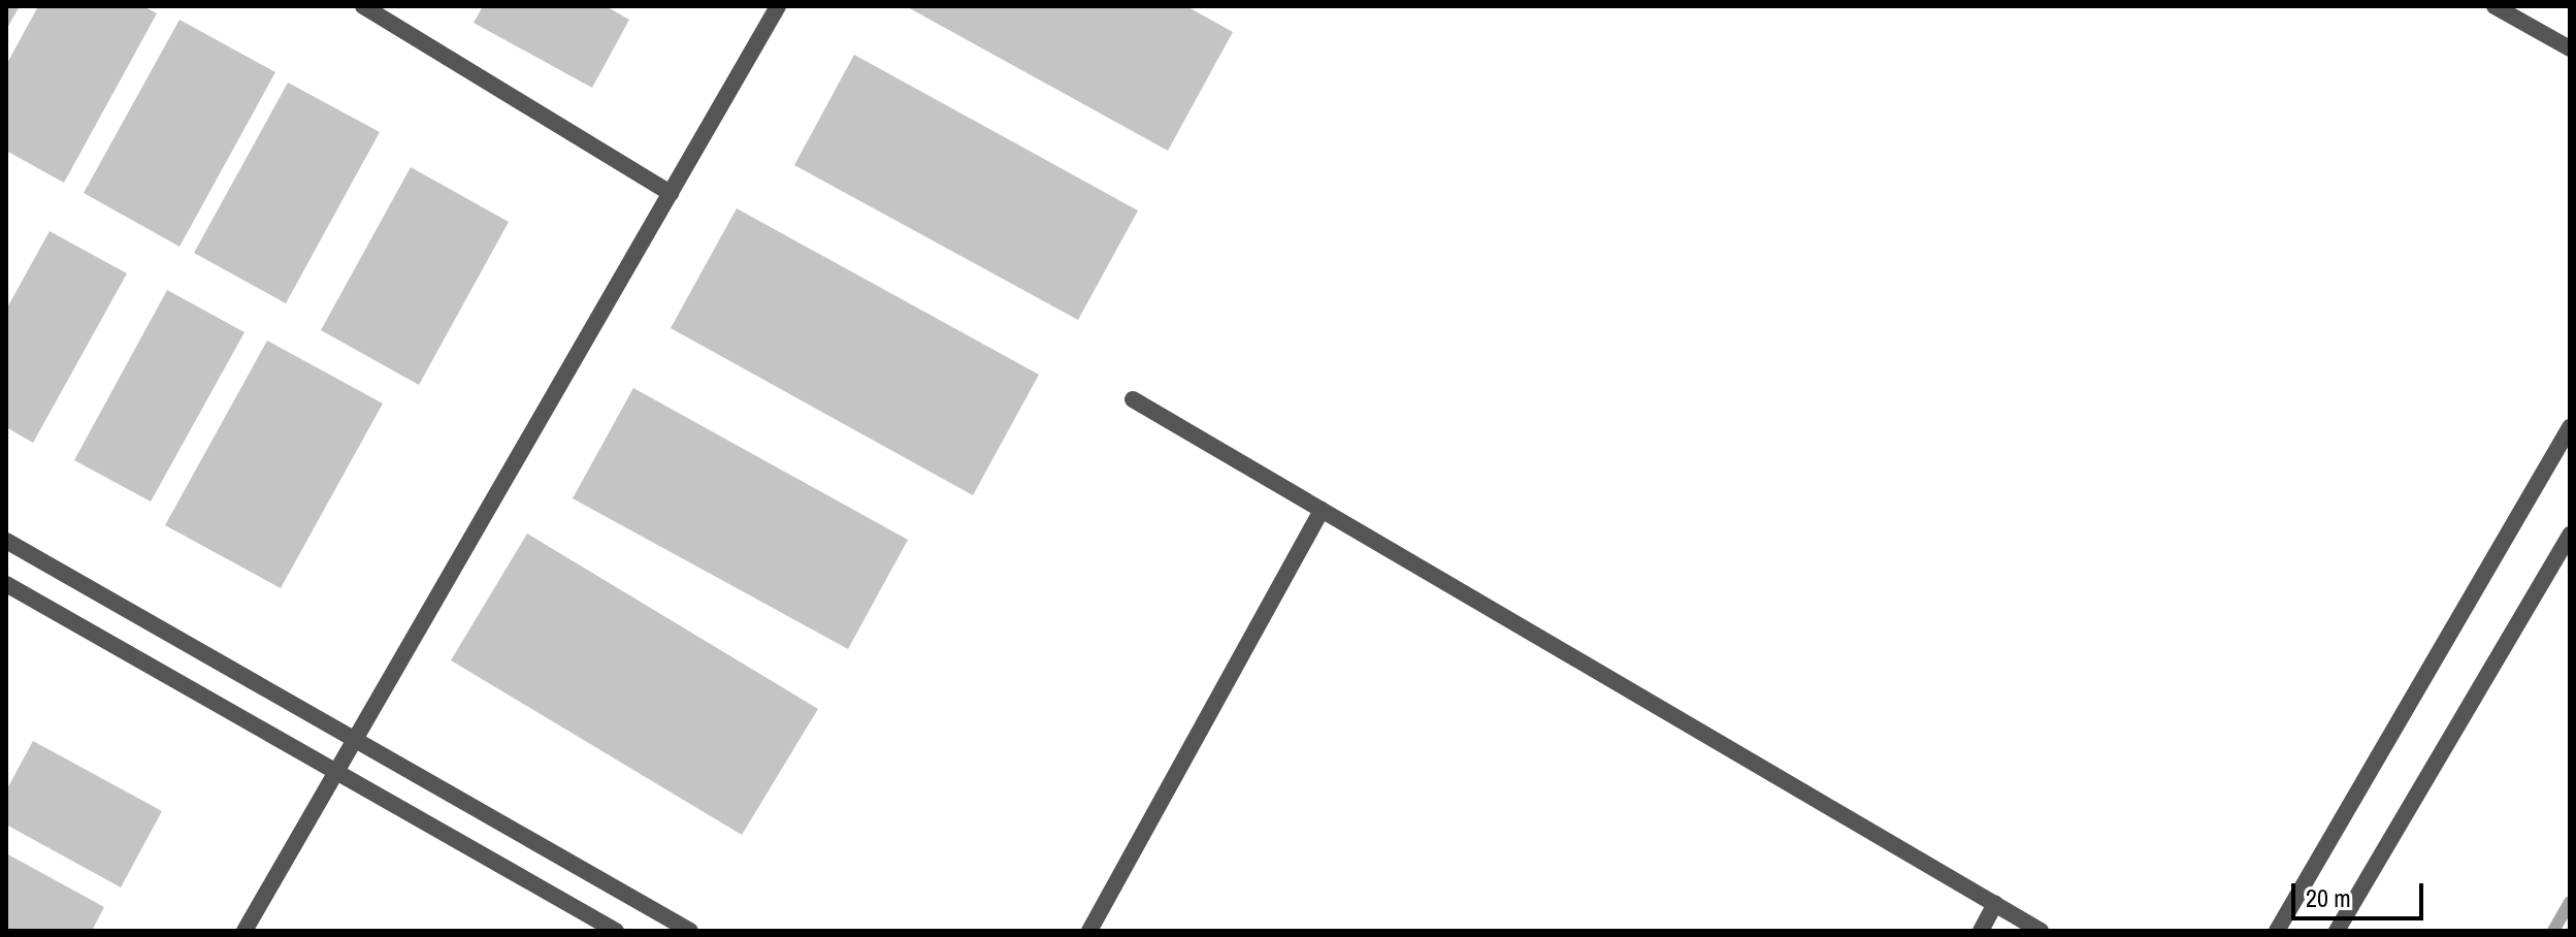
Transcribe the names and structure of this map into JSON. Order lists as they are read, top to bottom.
{
  "scale_bar": "20 m"
}
